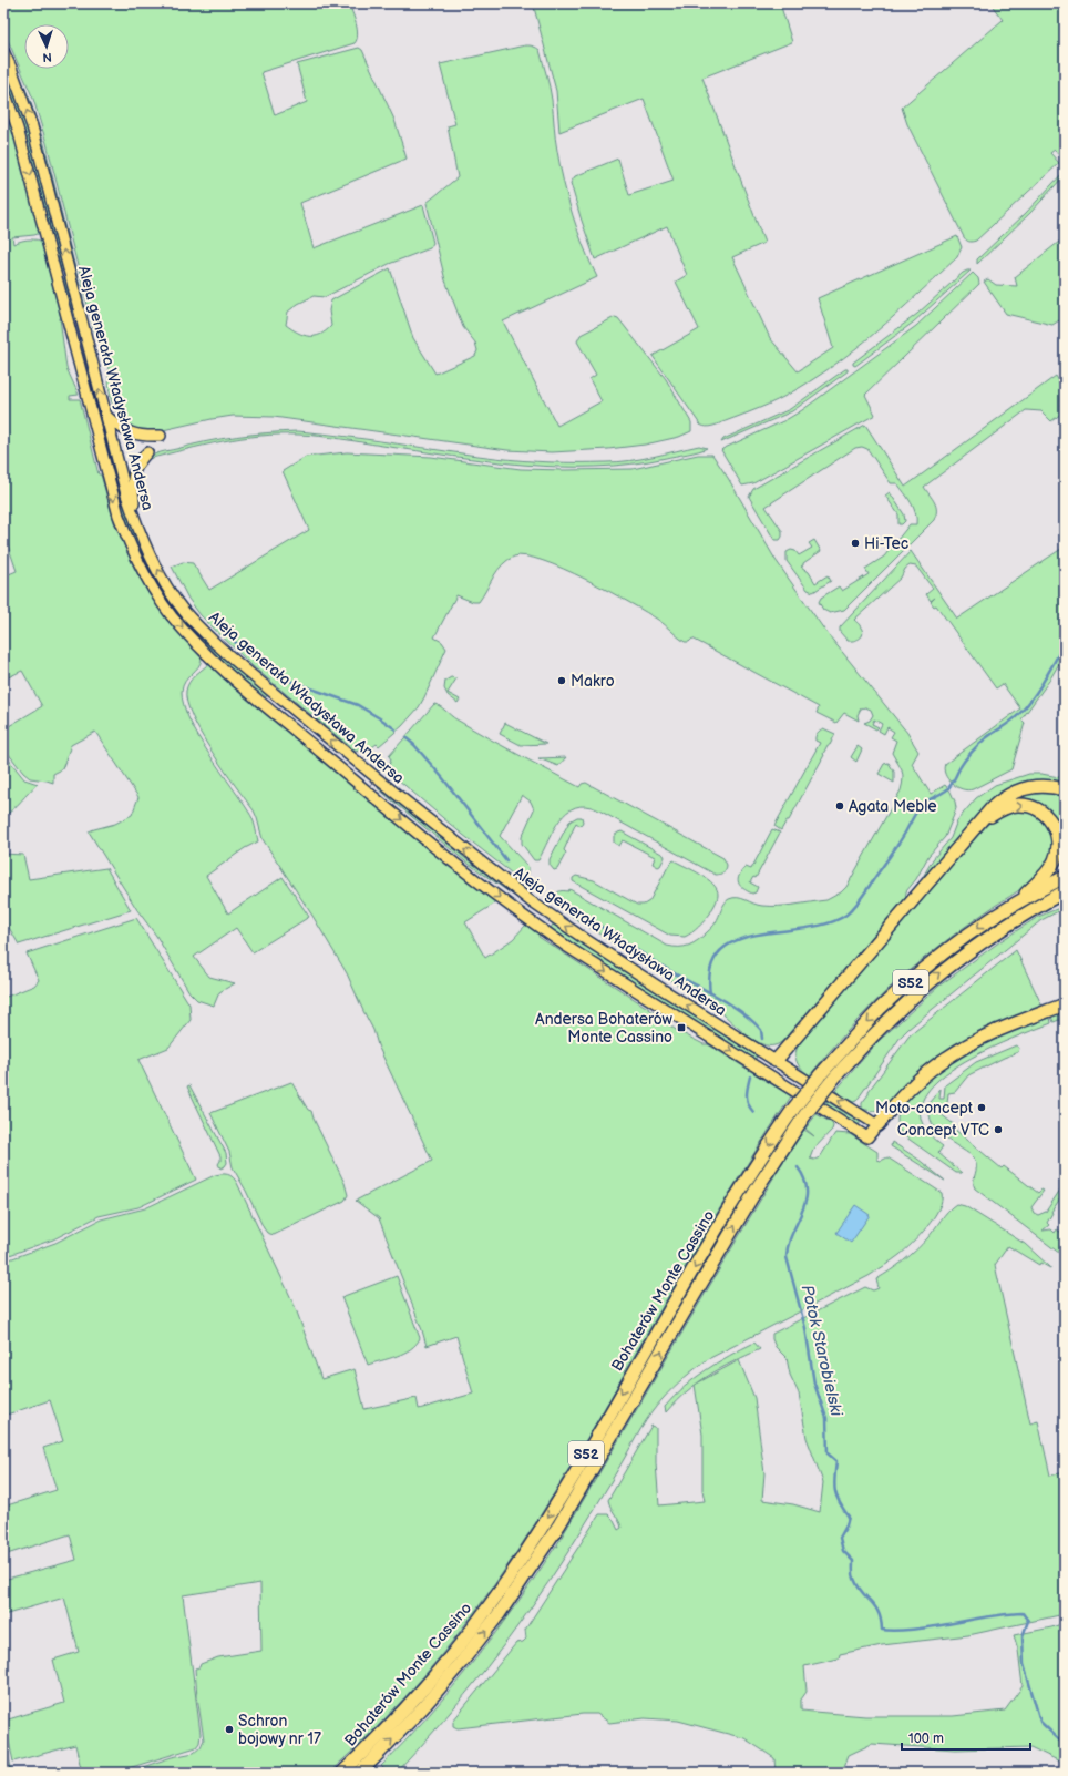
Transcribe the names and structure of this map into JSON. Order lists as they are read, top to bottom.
{
  "streets": {
    "highway": ["S52", "Bohaterów Monte Cassino"],
    "main road": ["Aleja generała Władysława Andersa"]
  },
  "water": ["Potok Starobielski"],
  "places": {
    "other": [
      "Hi-Tec",
      "Makro",
      "Agata Meble",
      "Moto-concept",
      "Concept VTC",
      "Schron bojowy nr 17"
    ],
    "transit": ["Andersa Bohaterów Monte Cassino"]
  },
  "scale_bar": "100 m",
  "north": "bottom"
}
